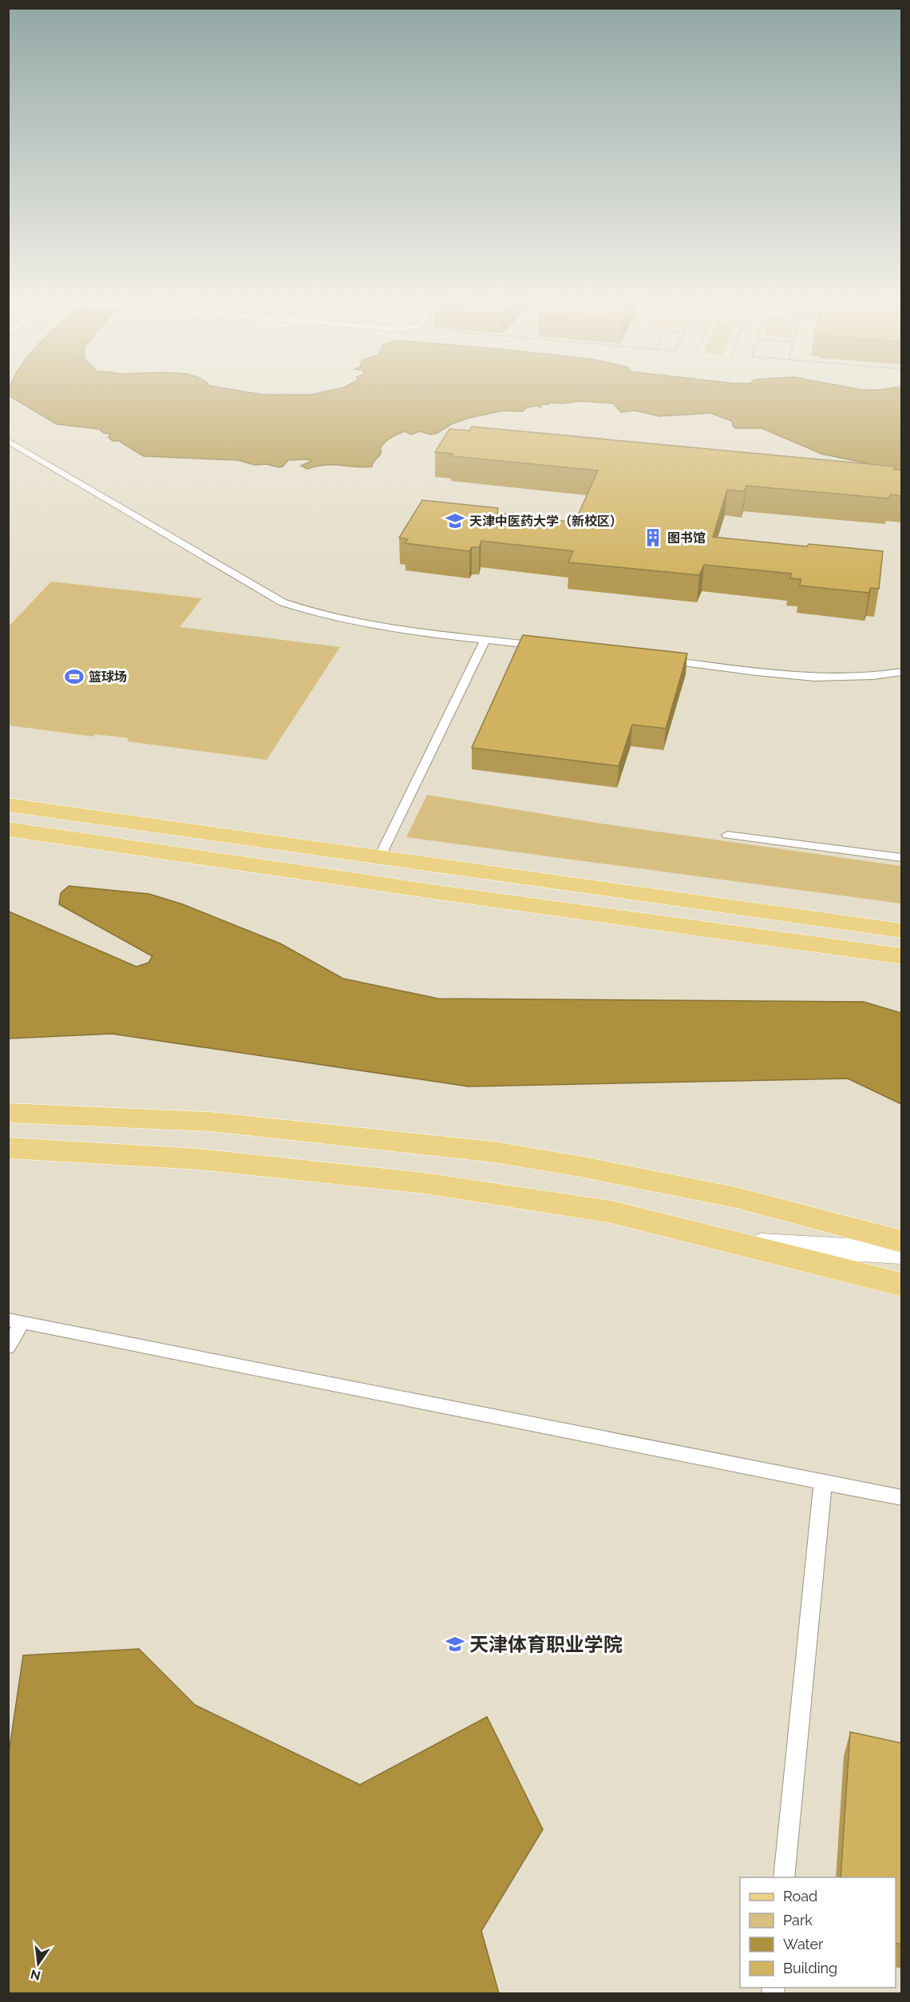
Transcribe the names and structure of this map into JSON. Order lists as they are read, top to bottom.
{
  "places": {
    "school or university": ["天津中医药大学（新校区）", "天津体育职业学院"],
    "building": ["图书馆"],
    "sports": ["篮球场"]
  },
  "legend": [
    "Road",
    "Park",
    "Water",
    "Building"
  ],
  "north": "bottom"
}
